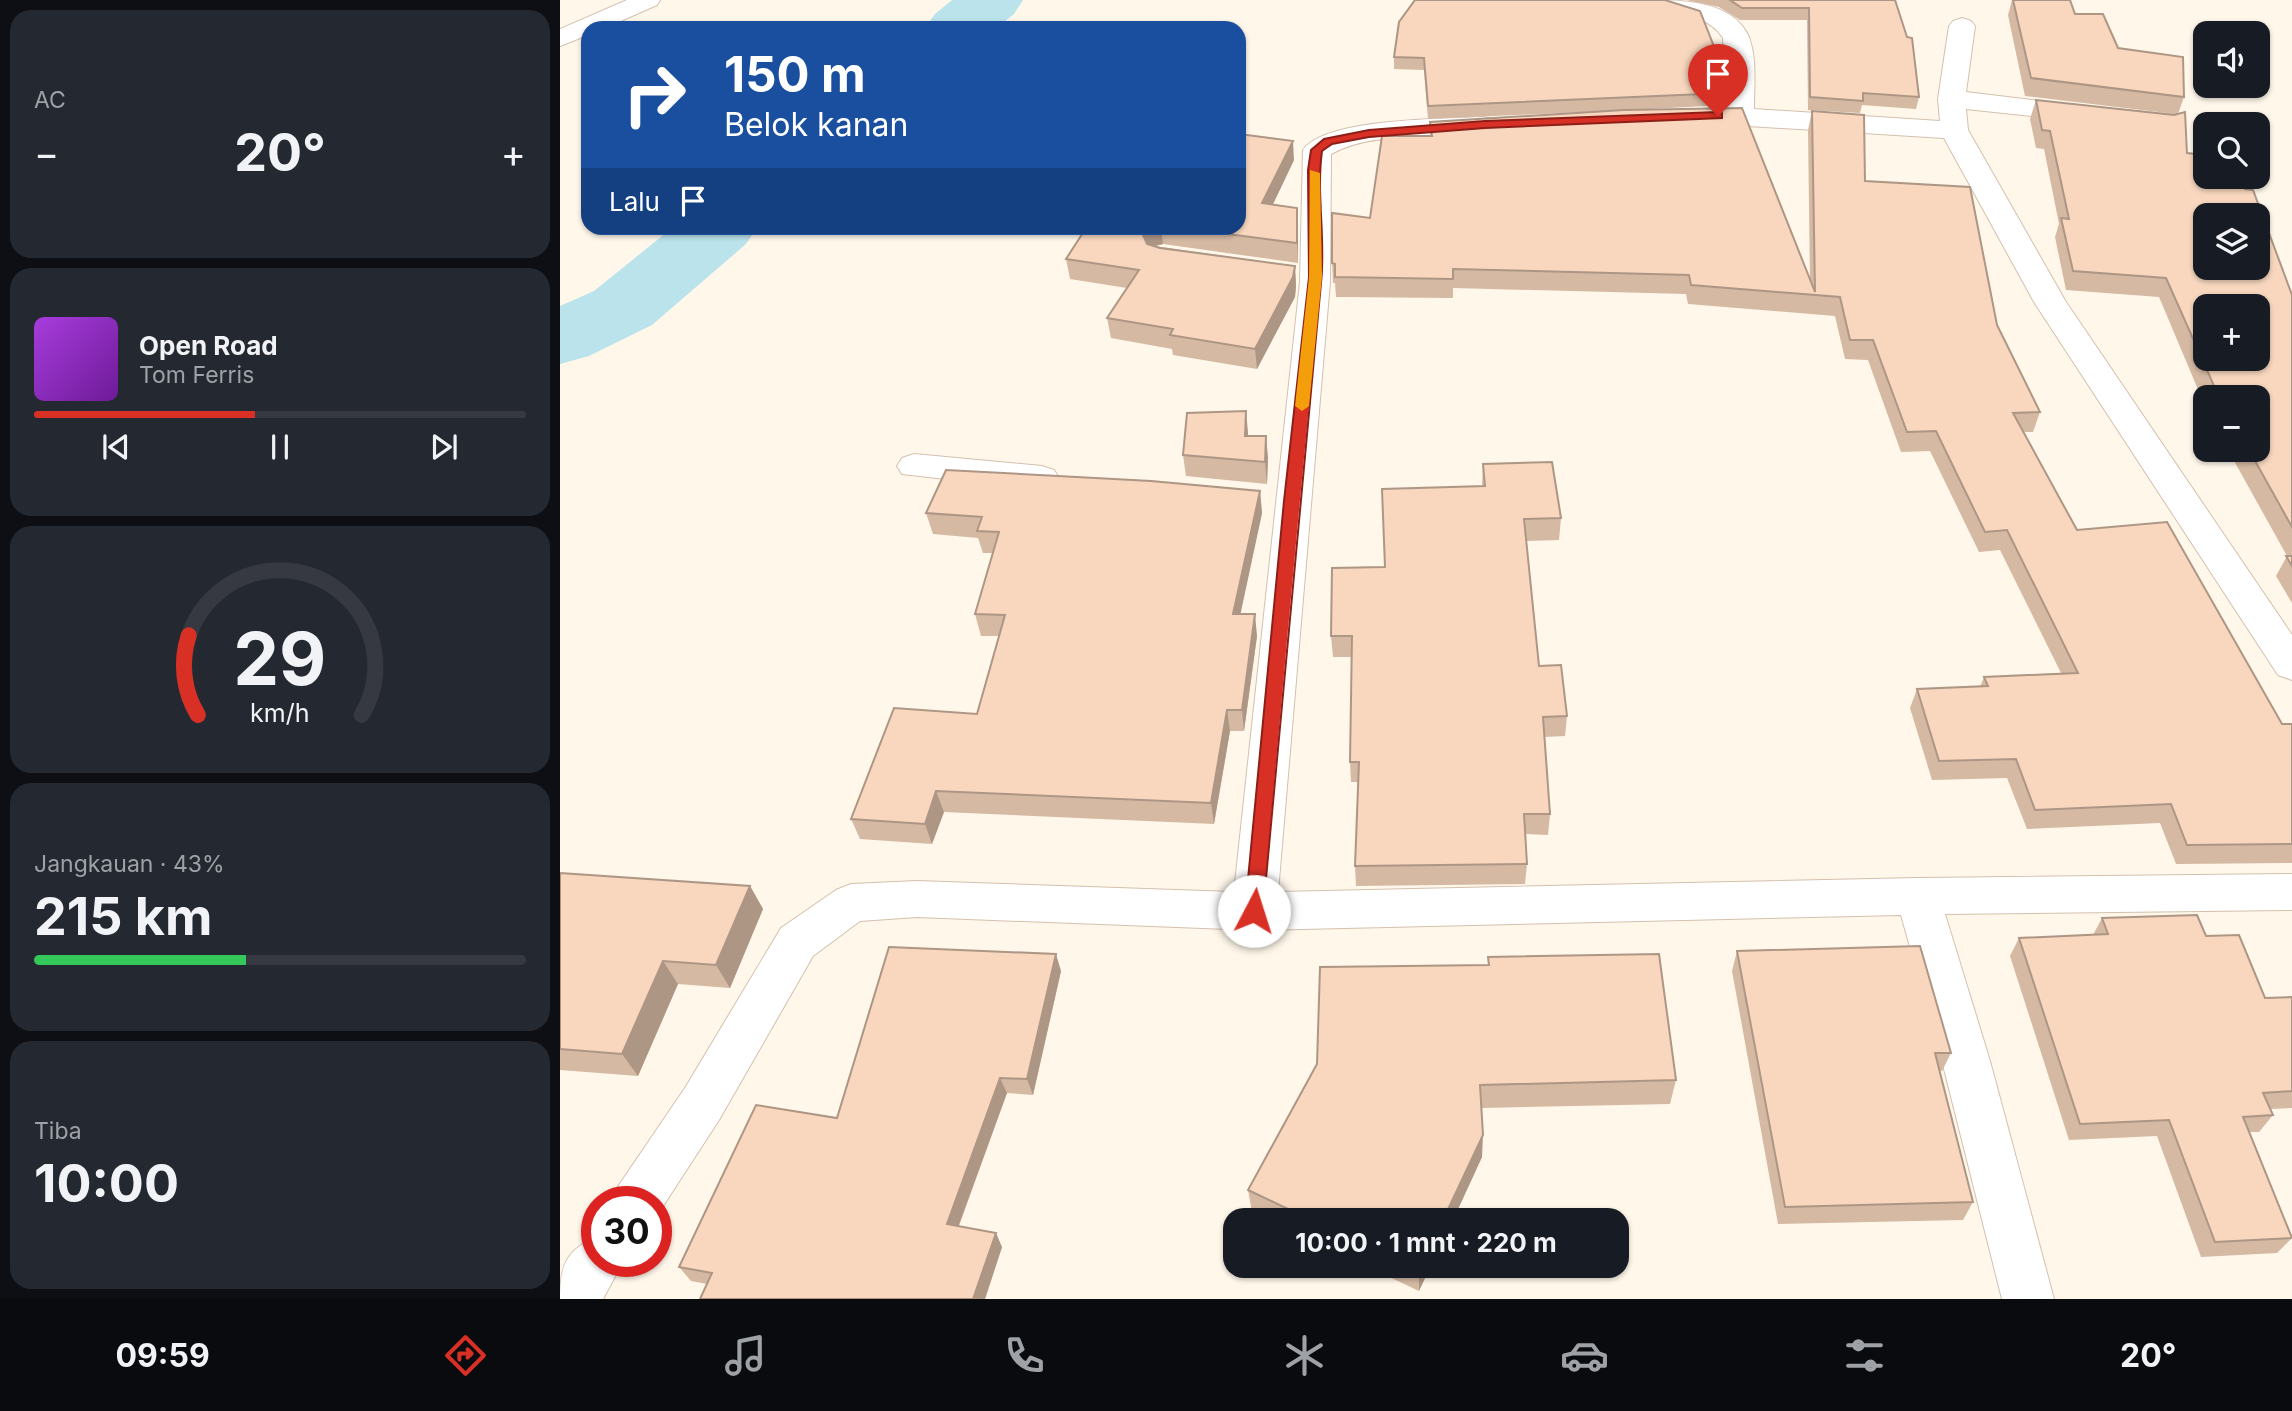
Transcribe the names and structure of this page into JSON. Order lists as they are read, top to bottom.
{
  "page": {
    "tile": [
      "AC",
      ["Jangkauan · 43%", "215 km"],
      ["Tiba", "10:00"]
    ],
    "map_buttons": ["+", "−"],
    "turn": ["150 m", "Belok kanan"],
    "heat": ["−", "20°", "+"],
    "then": "Lalu",
    "song": ["Open Road", "Tom Ferris"],
    "limit": "30",
    "trip": "10:00 · 1 mnt · 220 m",
    "tabs": ["09:59", "20°"],
    "gauge": ["29", "km/h"]
  }
}
